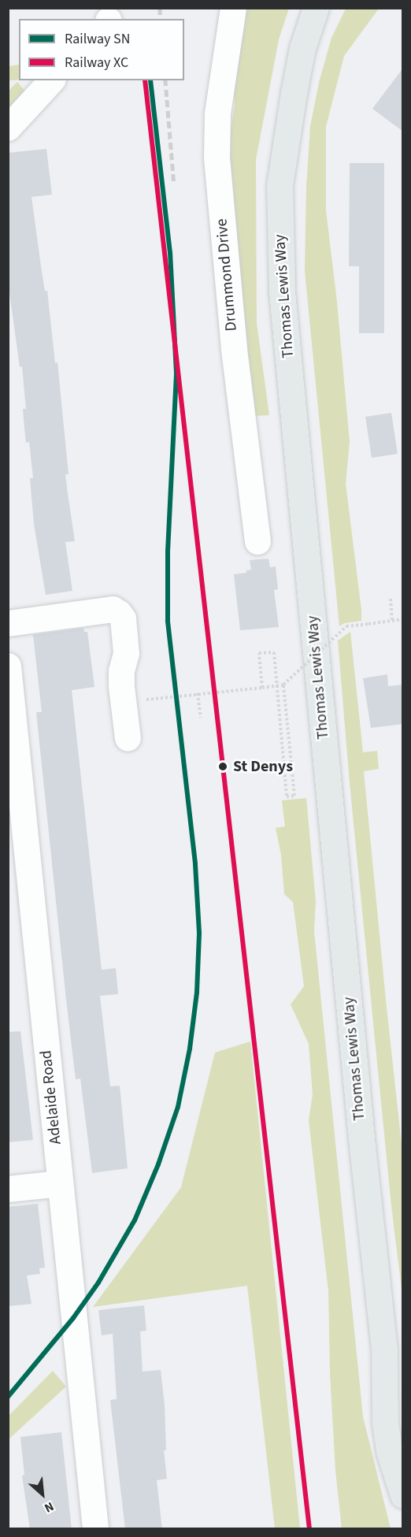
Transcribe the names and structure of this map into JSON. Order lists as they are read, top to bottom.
{
  "streets": {
    "main road": ["Thomas Lewis Way"],
    "street": ["Drummond Drive", "Adelaide Road"]
  },
  "places": ["St Denys"],
  "lines": ["rail line SN", "rail line XC"],
  "legend": ["Railway SN", "Railway XC"],
  "north": "bottom right"
}
